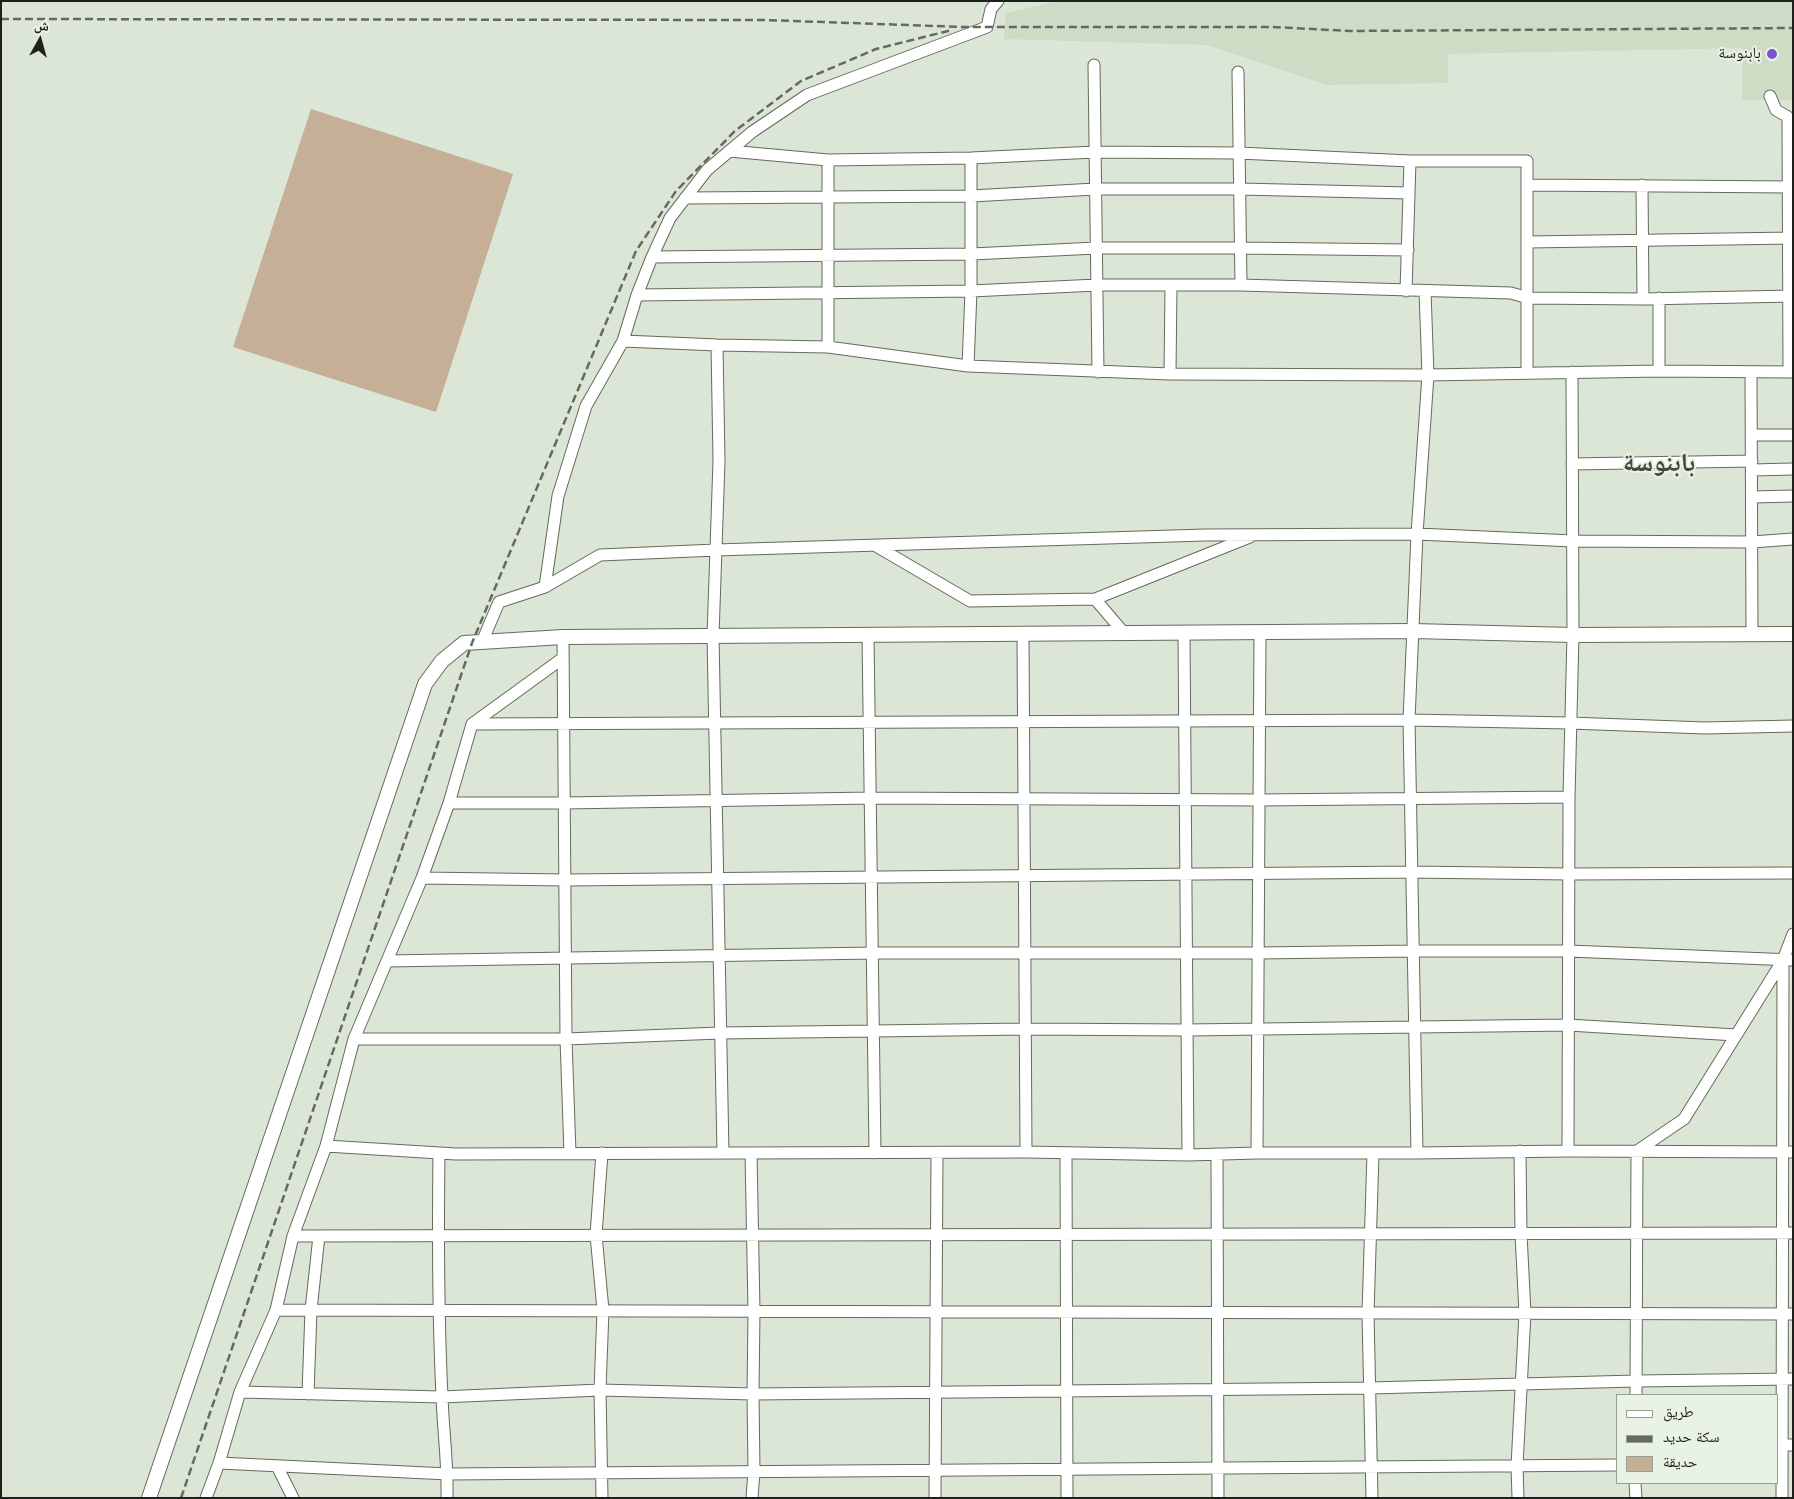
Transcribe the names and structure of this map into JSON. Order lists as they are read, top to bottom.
{
  "districts": ["بابنوسة"],
  "places": ["بابنوسة"],
  "legend": ["طريق", "سكة حديد", "حديقة"],
  "north": "top"
}
